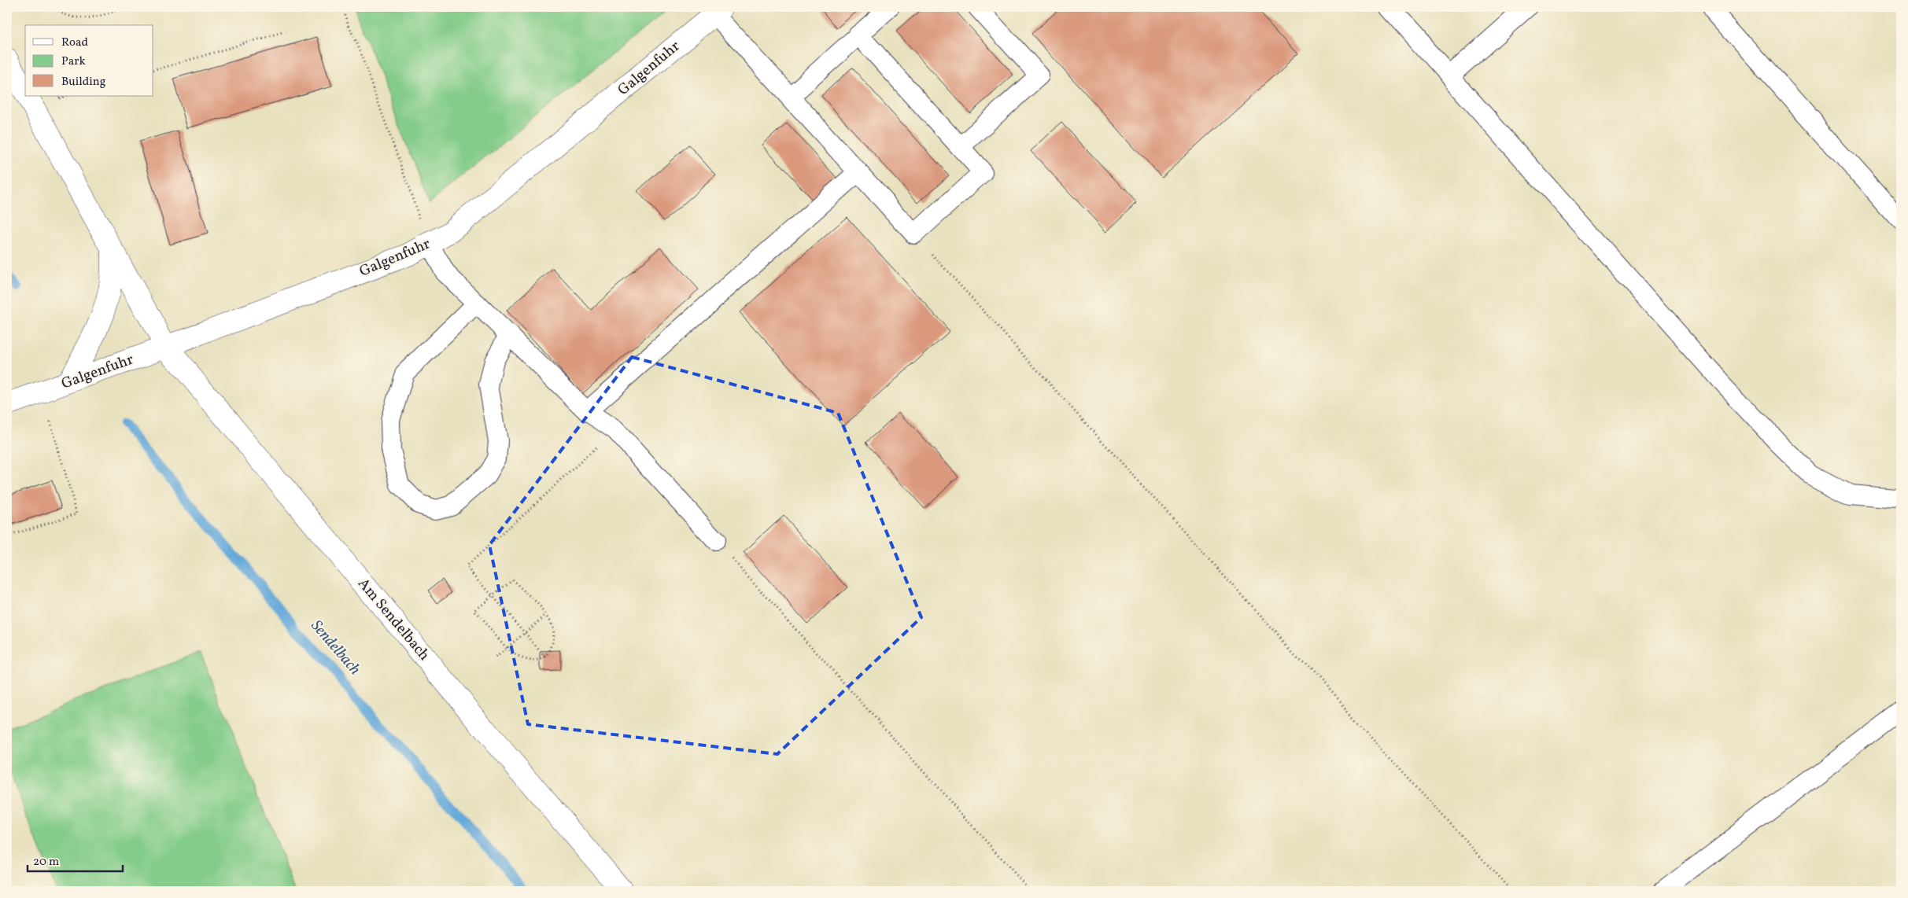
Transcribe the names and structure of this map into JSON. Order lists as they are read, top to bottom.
{
  "streets": {
    "street": ["Galgenfuhr", "Am Sendelbach"]
  },
  "crossings": [
    ["Galgenfuhr", "Am Sendelbach"]
  ],
  "water": ["Sendelbach"],
  "legend": ["Road", "Park", "Building"],
  "scale_bar": "20 m"
}
